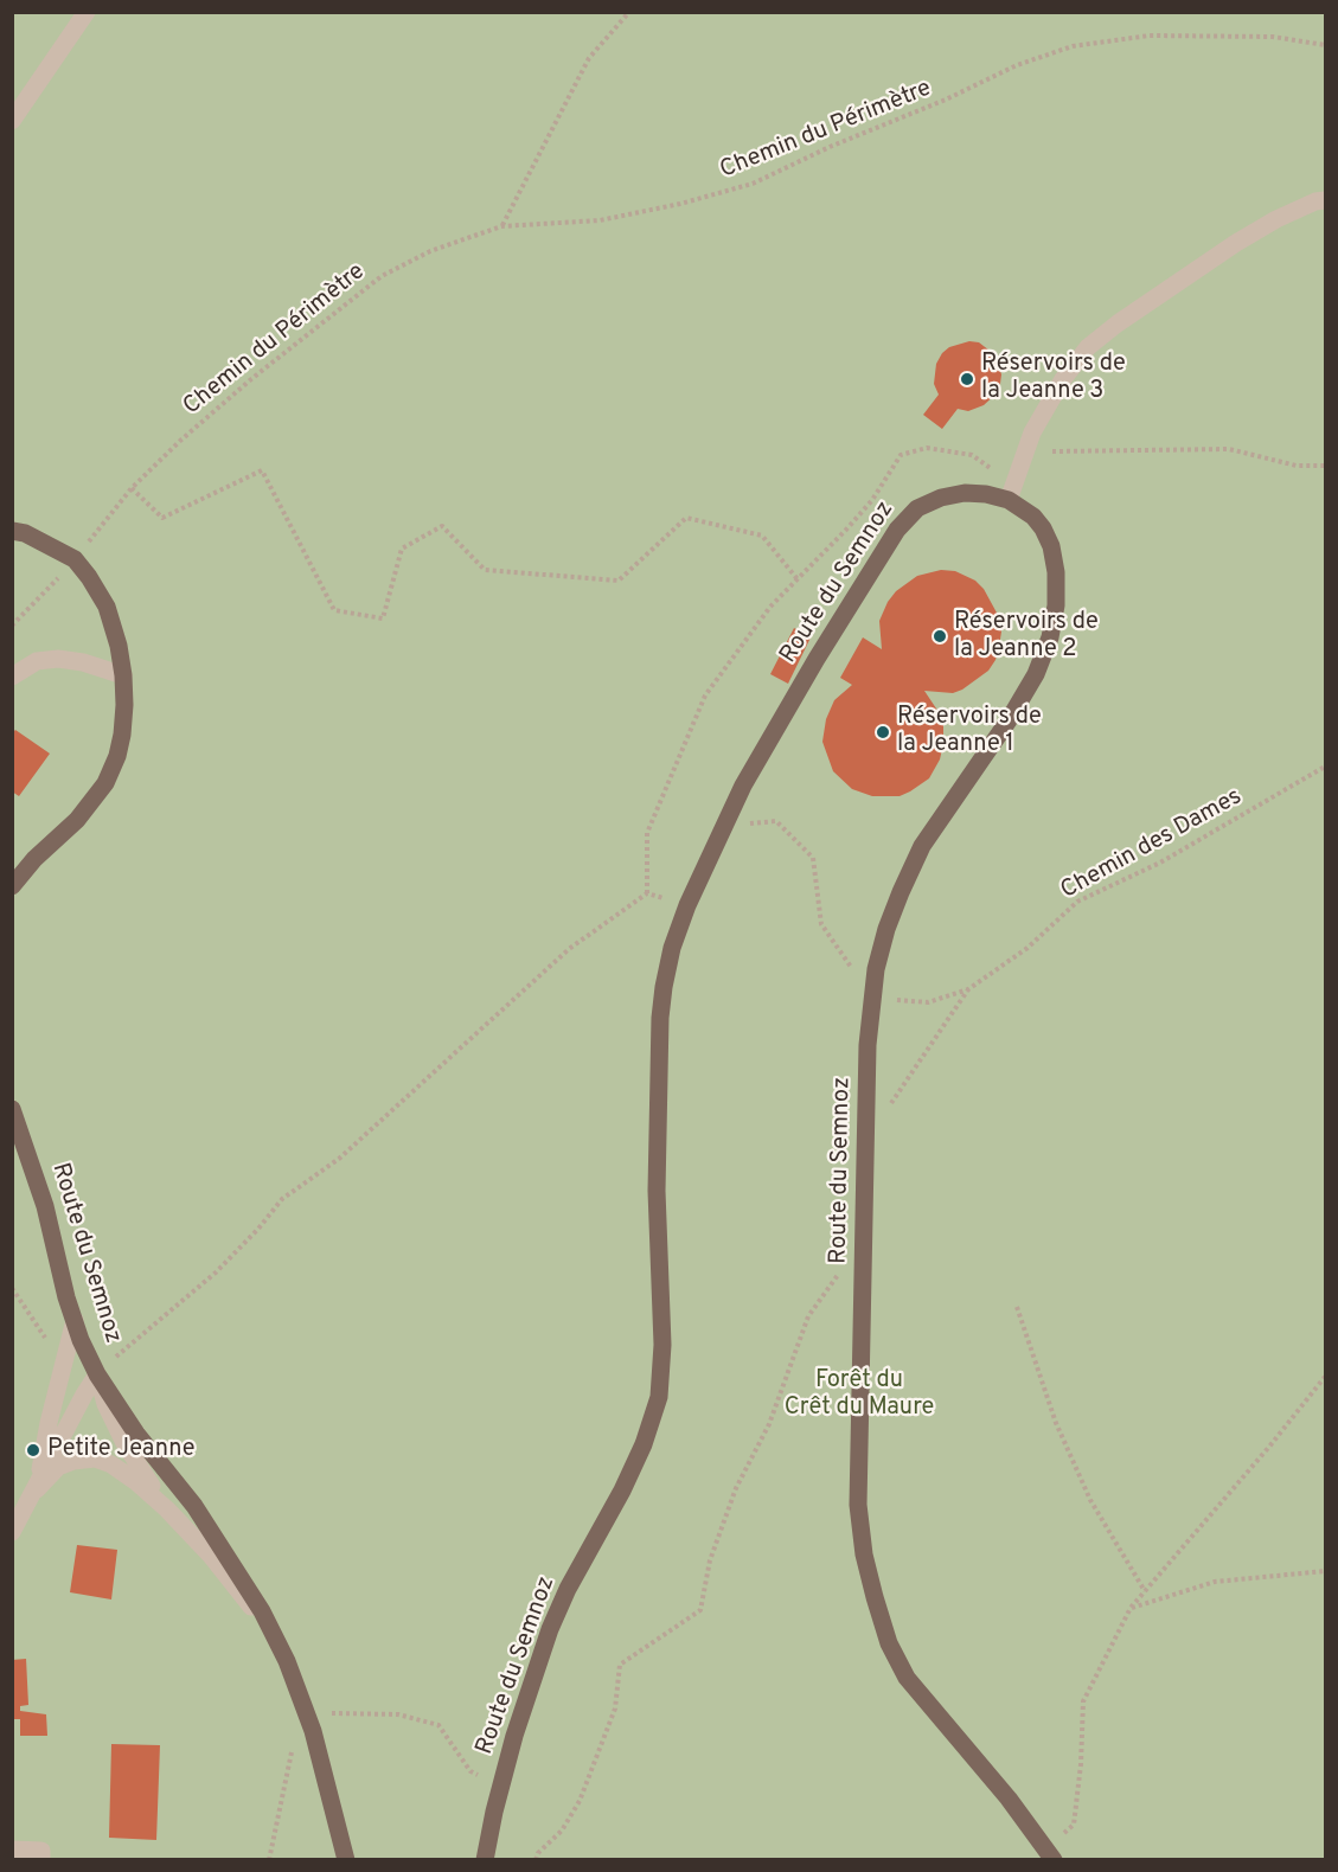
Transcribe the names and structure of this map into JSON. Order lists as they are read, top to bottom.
{
  "streets": {
    "main road": ["Route du Semnoz"],
    "path": ["Chemin du Périmètre", "Chemin des Dames"]
  },
  "crossings": [
    ["Route du Semnoz", "Chemin des Dames"]
  ],
  "parks": ["Forêt du Crêt du Maure"],
  "places": [
    "Réservoirs de la Jeanne 3",
    "Réservoirs de la Jeanne 2",
    "Réservoirs de la Jeanne 1",
    "Petite Jeanne"
  ]
}
